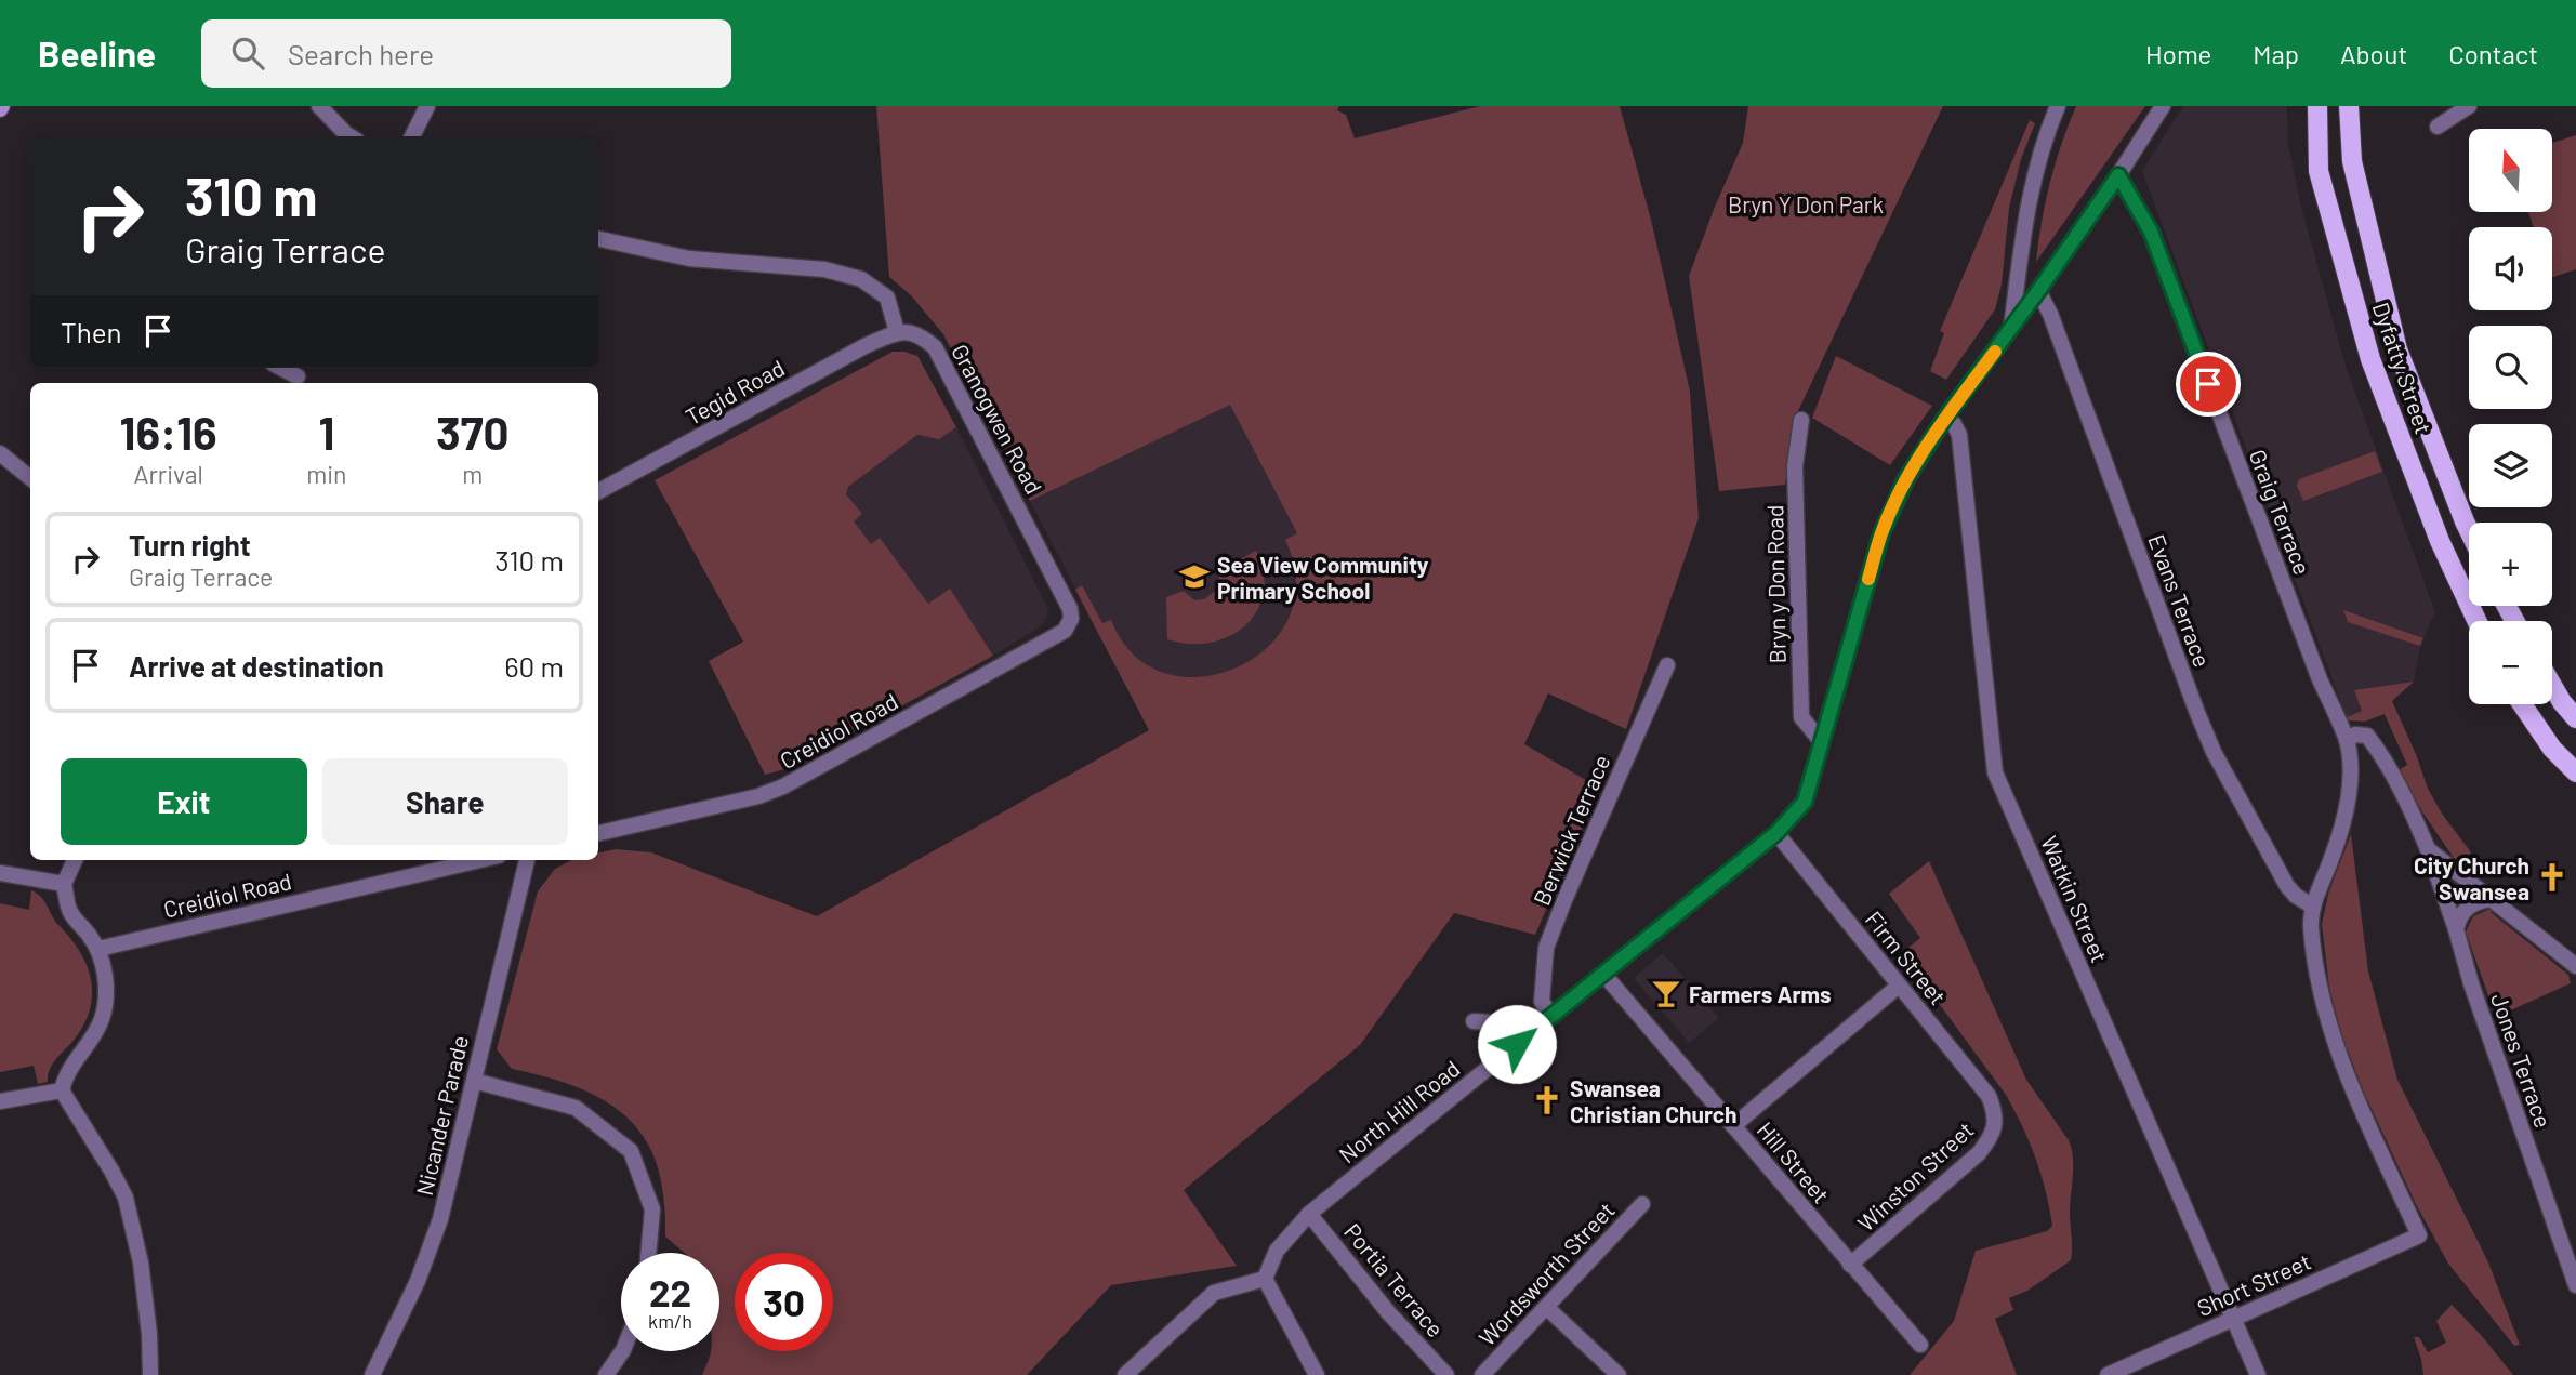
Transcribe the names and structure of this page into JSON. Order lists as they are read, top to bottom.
{
  "streets": {
    "main road": ["Dyfatty Street"],
    "street": [
      "Tegid Road",
      "Granogwen Road",
      "Graig Terrace",
      "Bryn y Don Road",
      "Evans Terrace",
      "Creidiol Road",
      "Berwick Terrace",
      "Watkin Street",
      "Firm Street",
      "Jones Terrace",
      "North Hill Road",
      "Nicander Parade",
      "Hill Street",
      "Winston Street",
      "Wordsworth Street",
      "Portia Terrace",
      "Short Street"
    ]
  },
  "crossings": [
    ["Tegid Road", "Granogwen Road"],
    ["Granogwen Road", "Creidiol Road"],
    ["Graig Terrace", "Evans Terrace"],
    ["Graig Terrace", "Jones Terrace"],
    ["Graig Terrace", "North Hill Road"],
    ["Graig Terrace", "Short Street"],
    ["Bryn y Don Road", "North Hill Road"],
    ["Evans Terrace", "North Hill Road"],
    ["Evans Terrace", "Short Street"],
    ["Berwick Terrace", "North Hill Road"],
    ["Watkin Street", "North Hill Road"],
    ["Watkin Street", "Short Street"],
    ["Firm Street", "North Hill Road"],
    ["Firm Street", "Winston Street"],
    ["North Hill Road", "Hill Street"],
    ["North Hill Road", "Portia Terrace"],
    ["Hill Street", "Winston Street"]
  ],
  "parks": ["Bryn Y Don Park"],
  "places": {
    "school or university": ["Sea View Community Primary School"],
    "church": ["City Church Swansea", "Swansea Christian Church"],
    "bar": ["Farmers Arms"]
  },
  "north": "top",
  "page": {
    "header": "Beeline",
    "search": "Search here",
    "nav": [
      "Home",
      "Map",
      "About",
      "Contact"
    ],
    "map_buttons": ["+", "−"],
    "turn": ["310 m", "Graig Terrace"],
    "then": "Then",
    "eta": [
      "16:16",
      "Arrival",
      "1",
      "min",
      "370",
      "m"
    ],
    "list": [
      {
        "name": "Turn right",
        "note": "Graig Terrace",
        "value": "310 m"
      },
      {
        "name": "Arrive at destination",
        "value": "60 m"
      }
    ],
    "buttons": ["Exit", "Share"],
    "speed": "22 km/h",
    "limit": "30"
  }
}
